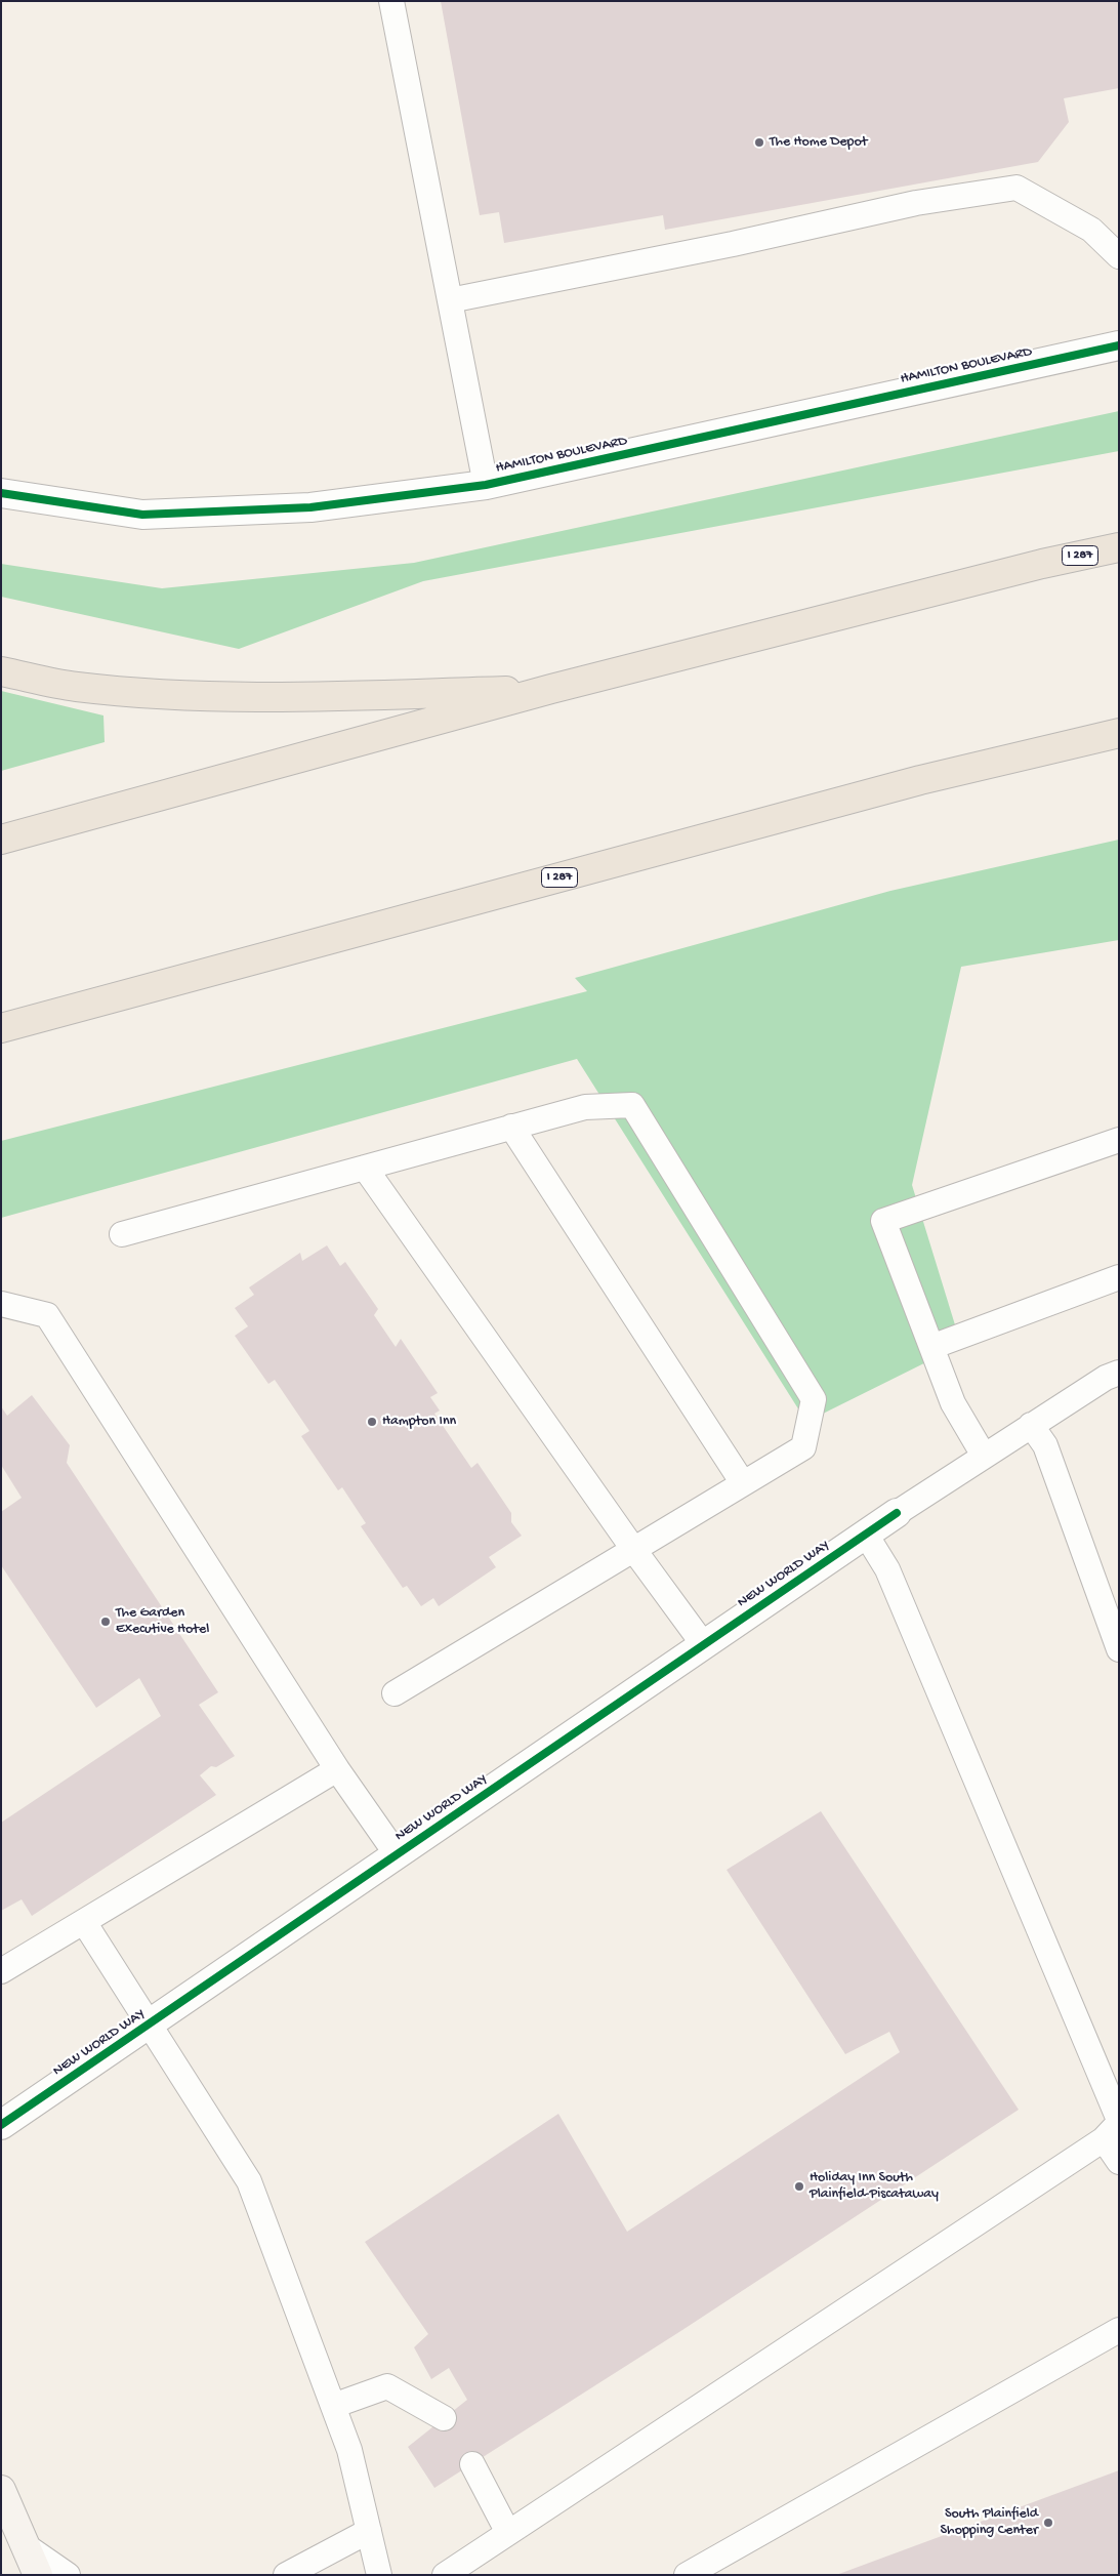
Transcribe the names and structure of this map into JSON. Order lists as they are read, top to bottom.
{
  "streets": {
    "highway": ["I 287"],
    "street": ["HAMILTON BOULEVARD", "NEW WORLD WAY"]
  },
  "places": [
    "The Home Depot",
    "Hampton Inn",
    "The Garden Executive Hotel",
    "Holiday Inn South Plainfield-Piscataway",
    "South Plainfield Shopping Center"
  ]
}
